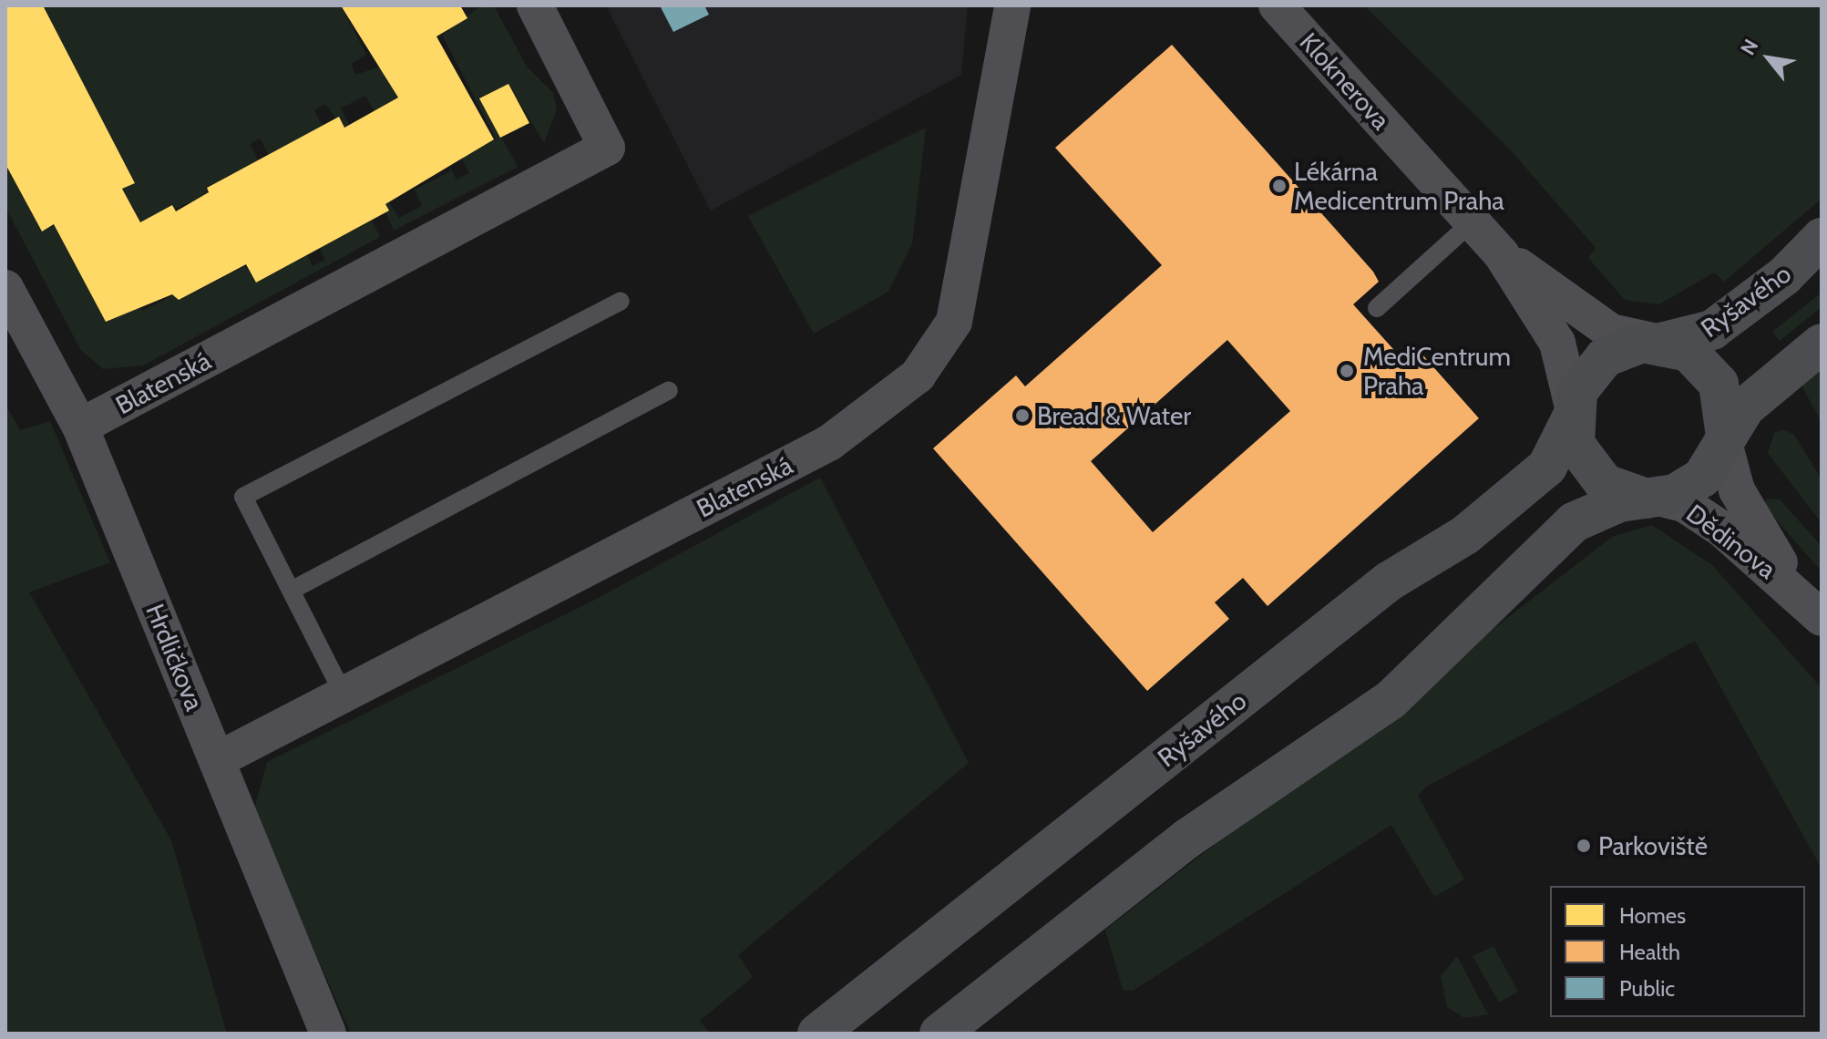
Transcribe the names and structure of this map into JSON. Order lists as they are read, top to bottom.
{
  "streets": {
    "main road": ["Ryšavého"],
    "street": [
      "Kloknerova",
      "Blatenská",
      "Dědinova",
      "Hrdličkova"
    ]
  },
  "crossings": [
    ["Kloknerova", "Ryšavého"],
    ["Kloknerova", "Dědinova"],
    ["Ryšavého", "Dědinova"],
    ["Blatenská", "Hrdličkova"]
  ],
  "places": [
    "Lékárna Medicentrum Praha",
    "MediCentrum Praha",
    "Bread & Water",
    "Parkoviště"
  ],
  "legend": ["Homes", "Health", "Public"],
  "north": "top left"
}
